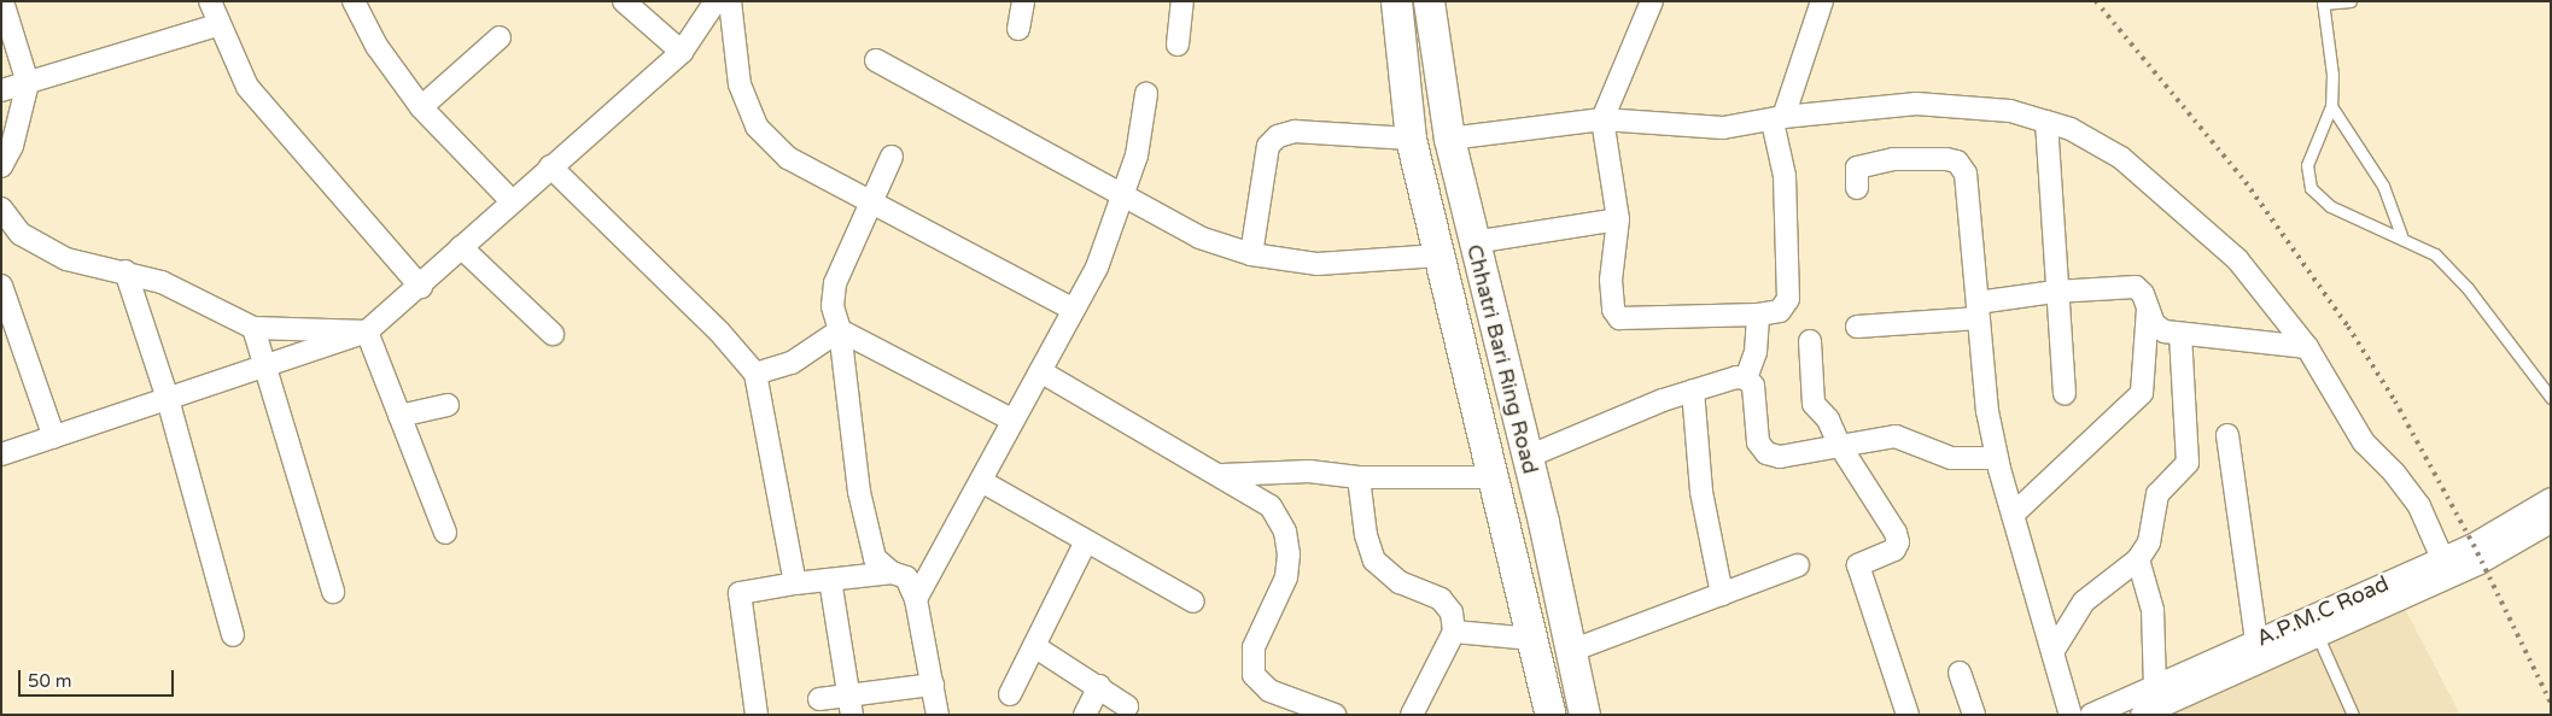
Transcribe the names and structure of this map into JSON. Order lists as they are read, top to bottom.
{
  "streets": {
    "main road": ["Chhatri Bari Ring Road"],
    "street": ["A.P.M.C Road"]
  },
  "scale_bar": "50 m"
}
